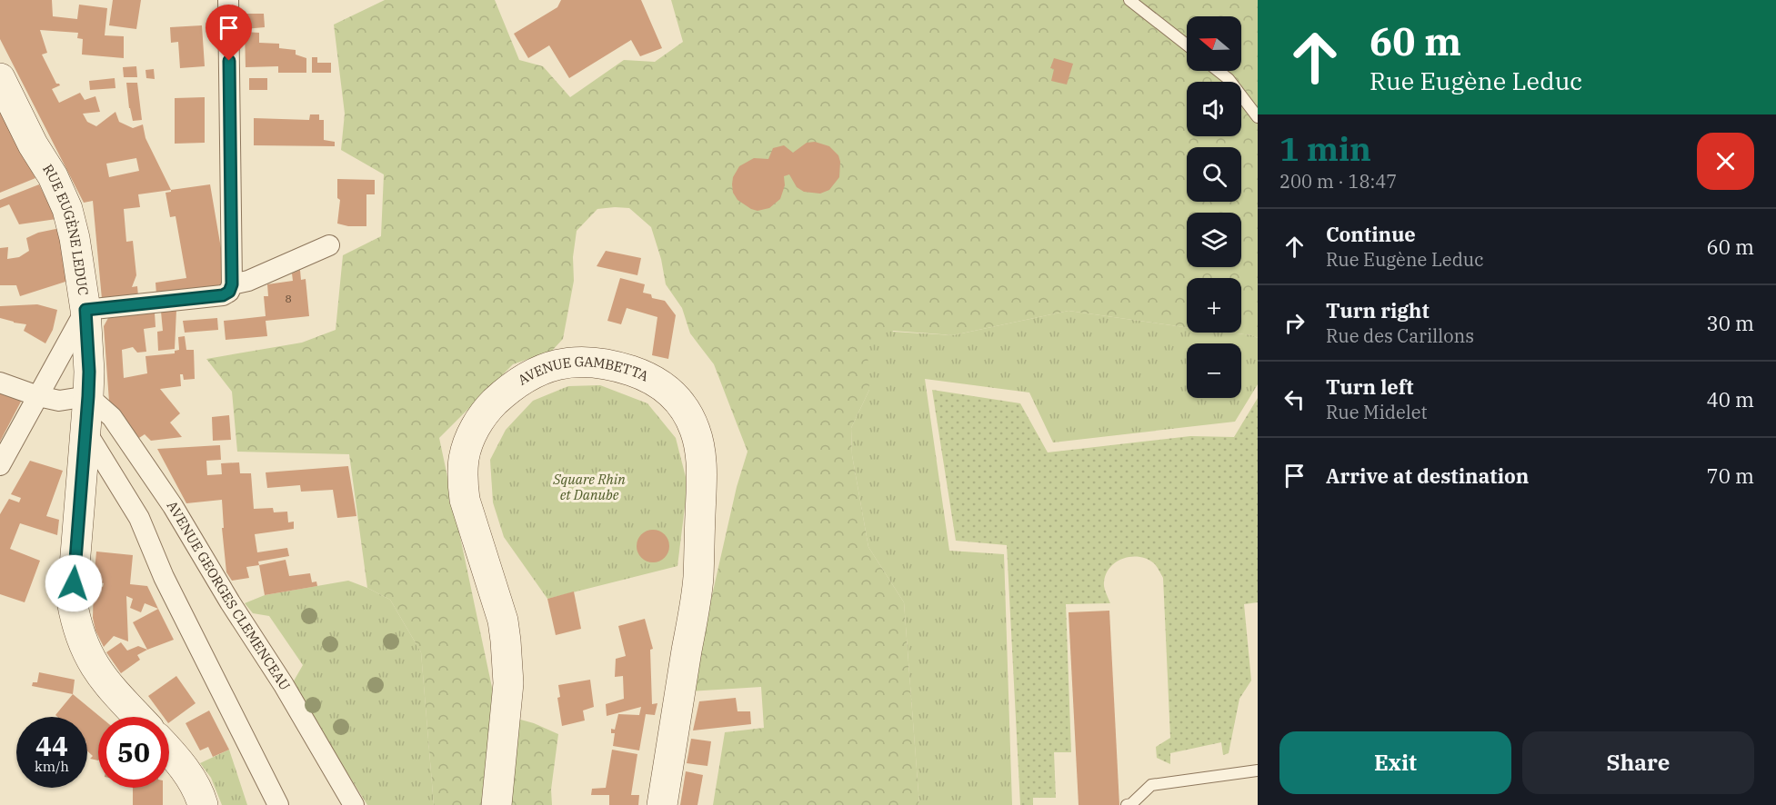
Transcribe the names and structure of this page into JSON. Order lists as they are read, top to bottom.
{
  "streets": {
    "main road": ["RUE EUGÈNE LEDUC", "AVENUE GAMBETTA"],
    "street": ["AVENUE GEORGES CLEMENCEAU"]
  },
  "crossings": [
    ["RUE EUGÈNE LEDUC", "AVENUE GEORGES CLEMENCEAU"]
  ],
  "parks": ["Square Rhin et Danube"],
  "house_numbers": ["8"],
  "north": "left",
  "page": {
    "turn": ["60 m", "Rue Eugène Leduc"],
    "map_buttons": ["+", "−"],
    "heading": ["1 min", "200 m · 18:47"],
    "list": [
      {
        "name": "Continue",
        "note": "Rue Eugène Leduc",
        "value": "60 m"
      },
      {
        "name": "Turn right",
        "note": "Rue des Carillons",
        "value": "30 m"
      },
      {
        "name": "Turn left",
        "note": "Rue Midelet",
        "value": "40 m"
      },
      {
        "name": "Arrive at destination",
        "value": "70 m"
      }
    ],
    "speed": "44 km/h",
    "limit": "50",
    "buttons": ["Exit", "Share"]
  }
}
